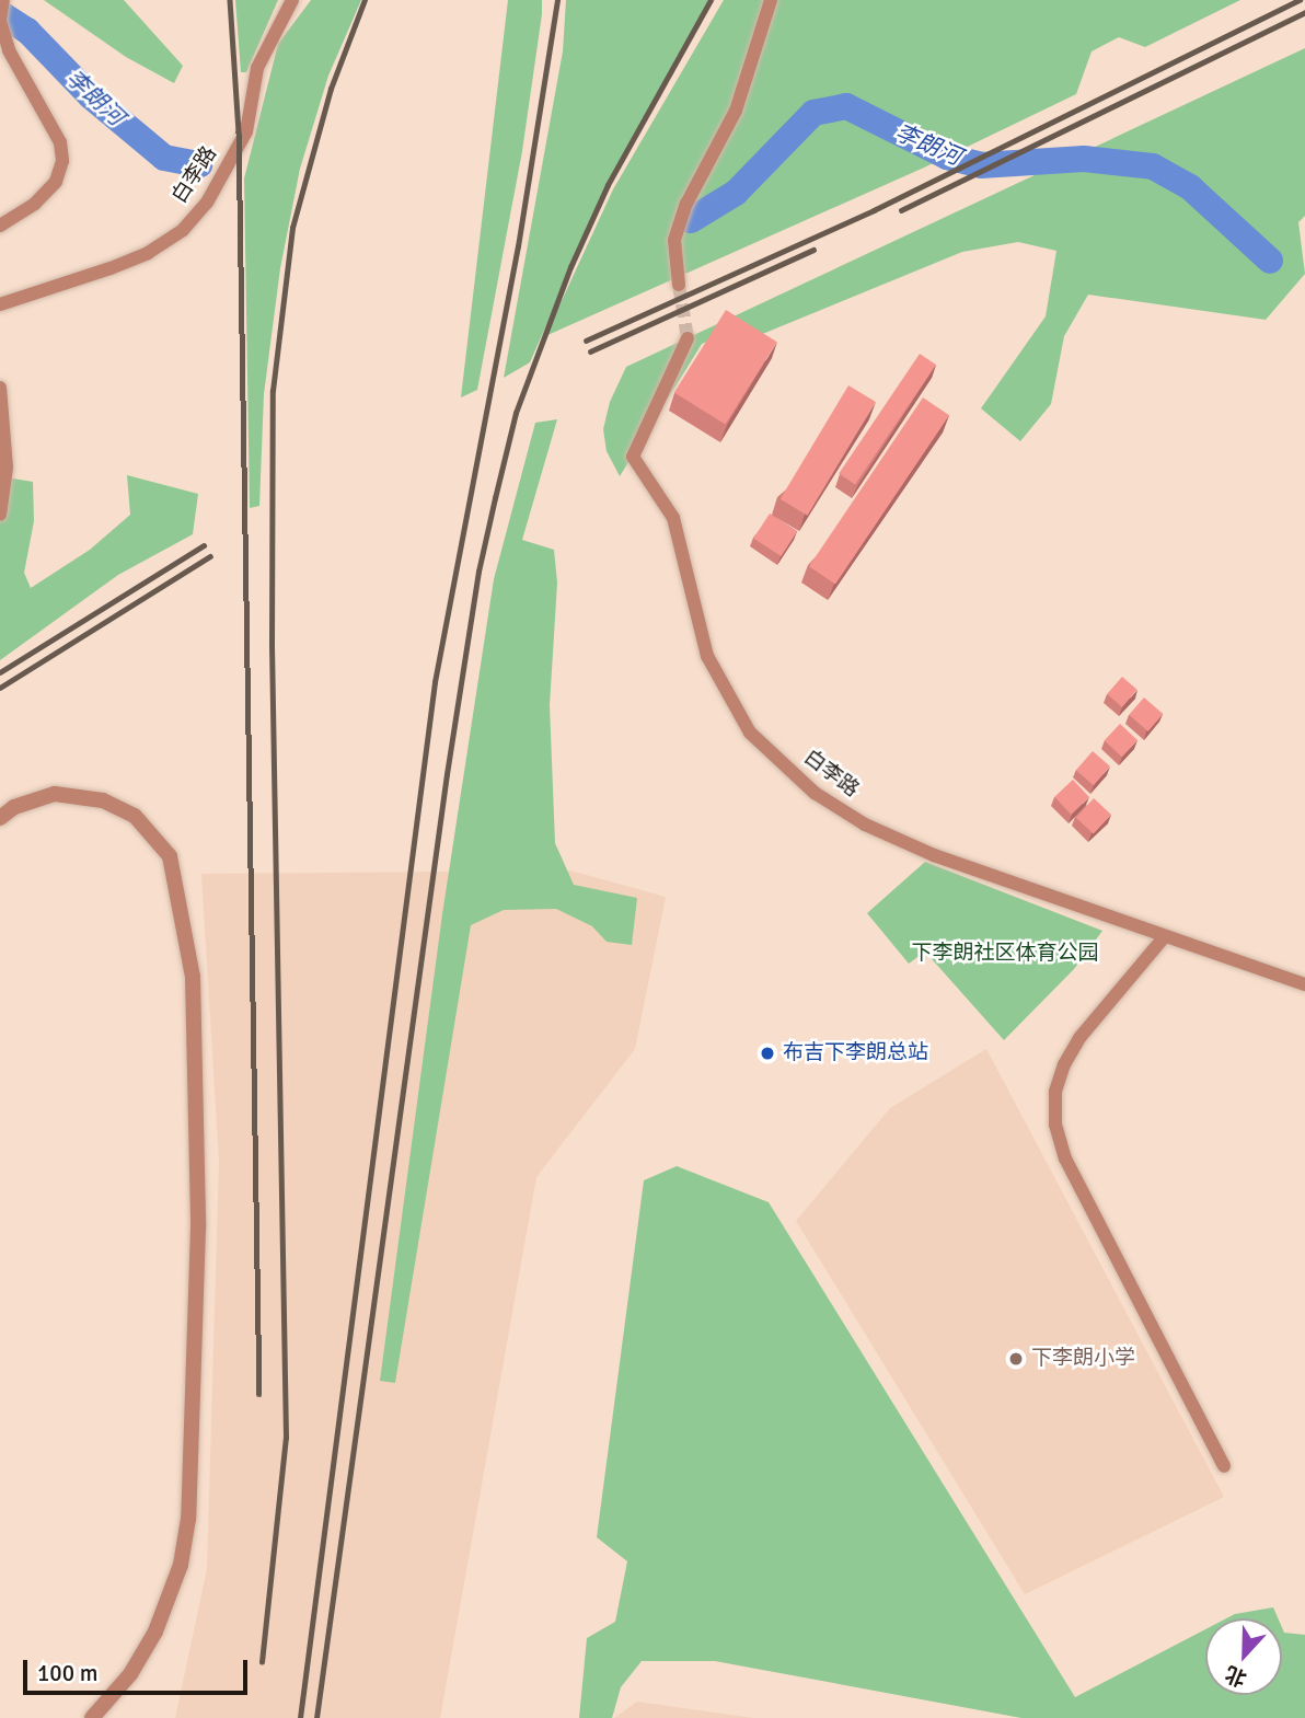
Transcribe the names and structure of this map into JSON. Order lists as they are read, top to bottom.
{
  "streets": {
    "street": ["白李路"]
  },
  "water": ["李朗河"],
  "parks": ["下李朗社区体育公园"],
  "places": ["布吉下李朗总站", "下李朗小学"],
  "scale_bar": "100 m",
  "north": "bottom"
}
